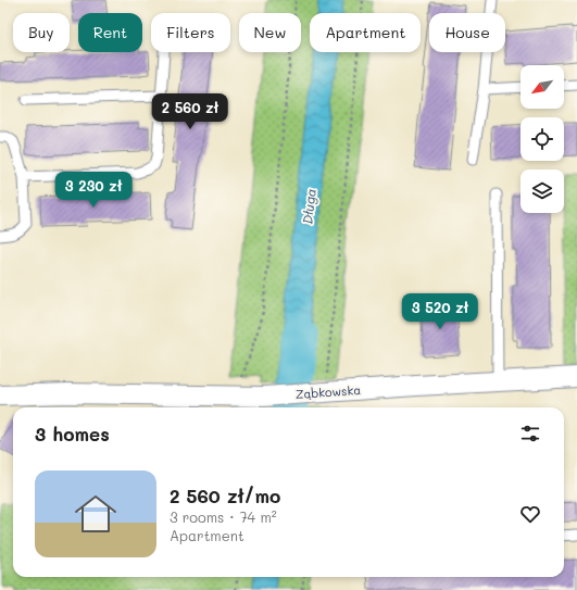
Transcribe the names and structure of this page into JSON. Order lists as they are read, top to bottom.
{
  "streets": {
    "street": ["Ząbkowska"]
  },
  "water": ["Długa"],
  "north": "bottom left",
  "page": {
    "chip": [
      "Buy",
      "Rent",
      "Filters",
      "New",
      "Apartment",
      "House"
    ],
    "price": ["2 560 zł", "3 230 zł", "3 520 zł"],
    "heading": "3 homes",
    "list": [
      {
        "name": "2 560 zł/mo",
        "note": "3 rooms · 74 m² · Apartment"
      }
    ]
  }
}
